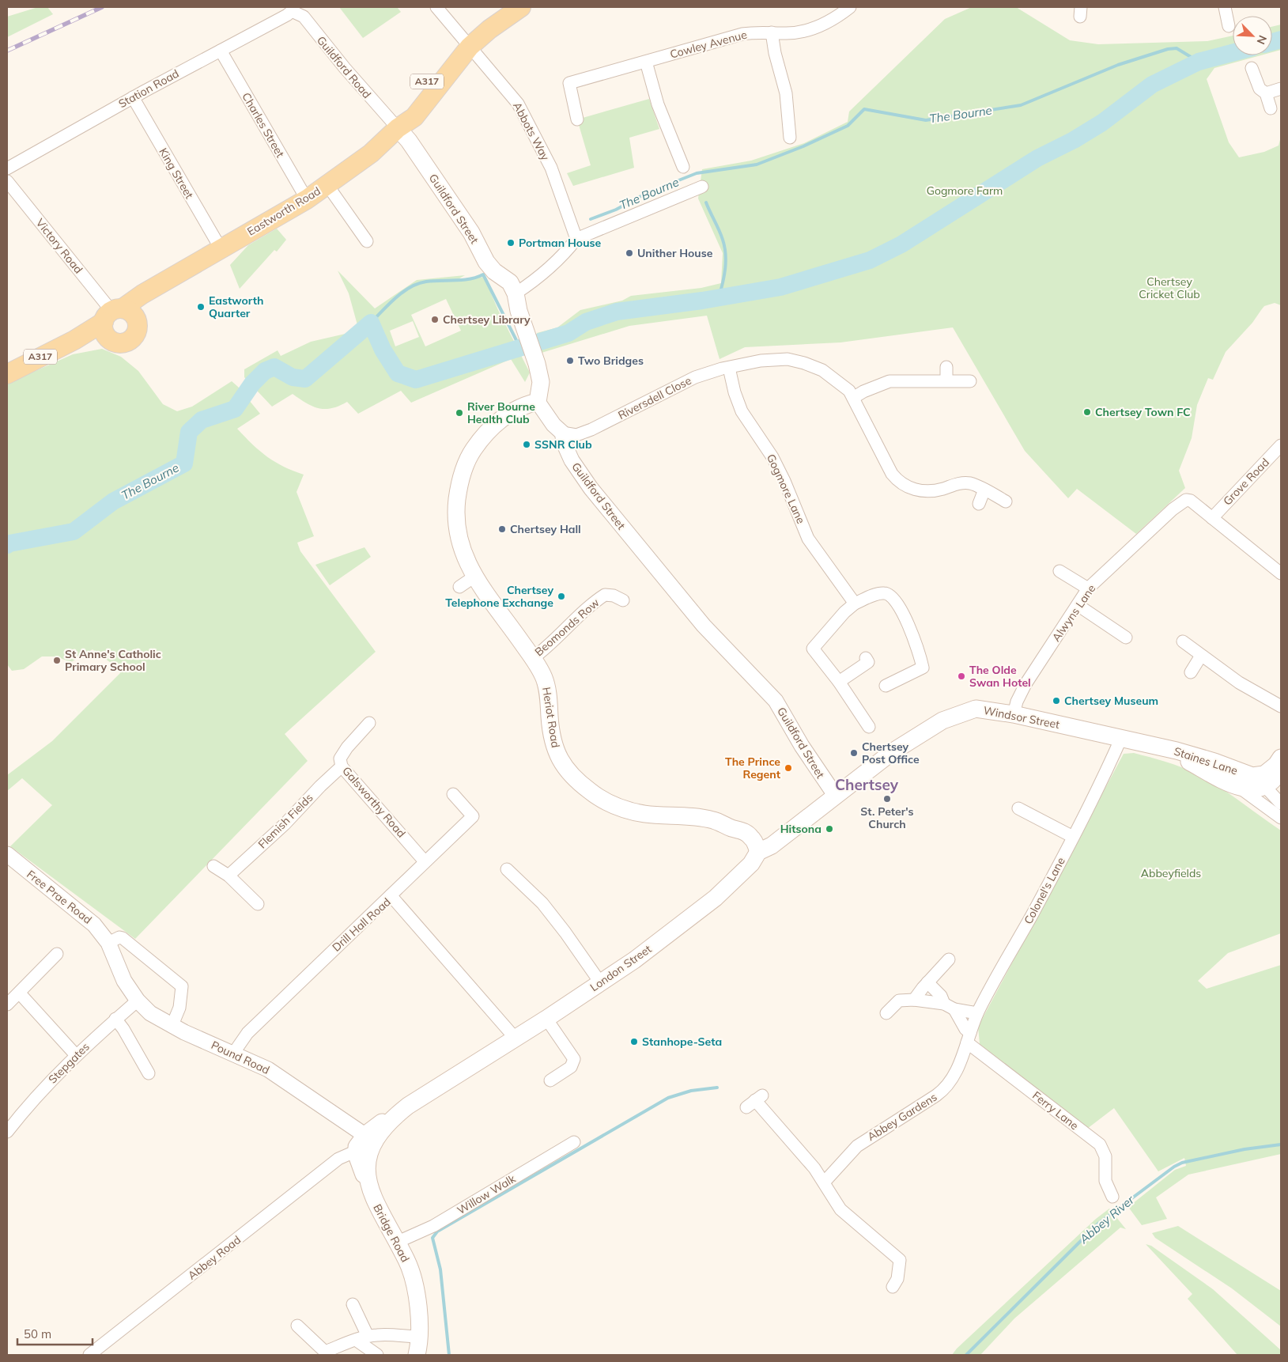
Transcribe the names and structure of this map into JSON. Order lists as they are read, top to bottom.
{
  "streets": {
    "main road": [
      "A317",
      "Guildford Street",
      "Eastworth Road",
      "Heriot Road",
      "Windsor Street",
      "Staines Lane",
      "London Street",
      "Bridge Road"
    ],
    "street": [
      "Cowley Avenue",
      "Guildford Road",
      "Station Road",
      "Charles Street",
      "Abbots Way",
      "King Street",
      "Victory Road",
      "Riversdell Close",
      "Grove Road",
      "Gogmore Lane",
      "Alwyns Lane",
      "Beomonds Row",
      "Galsworthy Road",
      "Flemish Fields",
      "Colonel's Lane",
      "Free Prae Road",
      "Drill Hall Road",
      "Pound Road",
      "Stepgates",
      "Ferry Lane",
      "Abbey Gardens",
      "Willow Walk",
      "Abbey Road"
    ]
  },
  "crossings": [
    ["Guildford Road", "A317"],
    ["Guildford Road", "Station Road"],
    ["Guildford Road", "Guildford Street"],
    ["Guildford Road", "Eastworth Road"],
    ["A317", "Abbots Way"],
    ["A317", "Guildford Street"],
    ["A317", "Eastworth Road"],
    ["A317", "Victory Road"],
    ["Station Road", "Charles Street"],
    ["Station Road", "King Street"],
    ["Charles Street", "Eastworth Road"],
    ["King Street", "Eastworth Road"],
    ["Guildford Street", "Eastworth Road"],
    ["Guildford Street", "Riversdell Close"],
    ["Guildford Street", "Heriot Road"],
    ["Guildford Street", "Windsor Street"],
    ["Guildford Street", "London Street"],
    ["Eastworth Road", "Victory Road"],
    ["Riversdell Close", "Gogmore Lane"],
    ["Grove Road", "Alwyns Lane"],
    ["Alwyns Lane", "Windsor Street"],
    ["Beomonds Row", "Heriot Road"],
    ["Heriot Road", "London Street"],
    ["Windsor Street", "Staines Lane"],
    ["Windsor Street", "Colonel's Lane"],
    ["Windsor Street", "London Street"],
    ["Galsworthy Road", "Flemish Fields"],
    ["Colonel's Lane", "Ferry Lane"],
    ["Colonel's Lane", "Abbey Gardens"],
    ["Free Prae Road", "Pound Road"],
    ["Free Prae Road", "Stepgates"],
    ["Drill Hall Road", "London Street"],
    ["Drill Hall Road", "Pound Road"],
    ["London Street", "Pound Road"],
    ["London Street", "Bridge Road"],
    ["London Street", "Abbey Road"],
    ["Pound Road", "Stepgates"],
    ["Pound Road", "Bridge Road"],
    ["Pound Road", "Abbey Road"],
    ["Ferry Lane", "Abbey Gardens"],
    ["Willow Walk", "Bridge Road"],
    ["Bridge Road", "Abbey Road"]
  ],
  "districts": ["Chertsey"],
  "water": ["The Bourne", "Abbey River"],
  "parks": ["Gogmore Farm", "Chertsey Cricket Club", "Abbeyfields"],
  "places": [
    "Portman House",
    "Unither House",
    "Eastworth Quarter",
    "Chertsey Library",
    "Two Bridges",
    "Chertsey Town FC",
    "River Bourne Health Club",
    "SSNR Club",
    "Chertsey Hall",
    "Chertsey Telephone Exchange",
    "St Anne's Catholic Primary School",
    "The Olde Swan Hotel",
    "Chertsey Museum",
    "Chertsey Post Office",
    "The Prince Regent",
    "St. Peter's Church",
    "Hitsona",
    "Stanhope-Seta"
  ],
  "scale_bar": "50 m",
  "north": "bottom right"
}
